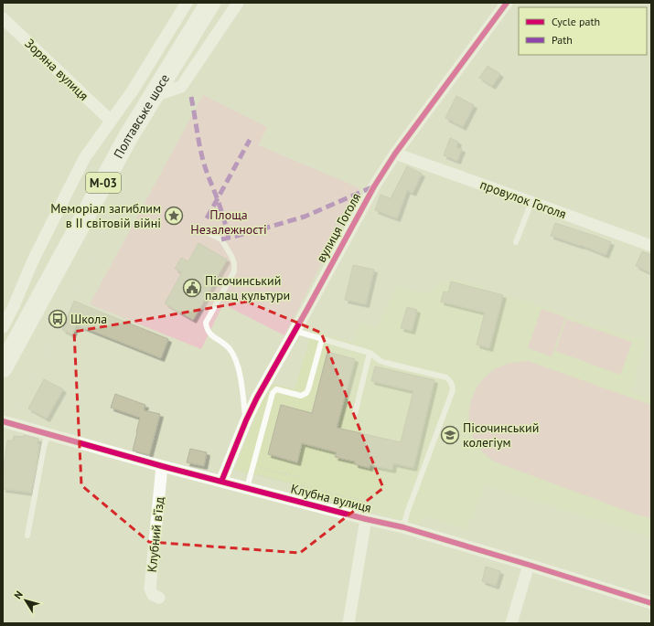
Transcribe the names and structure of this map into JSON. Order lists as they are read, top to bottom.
{
  "streets": {
    "highway": ["Полтавське шосе", "М-03"],
    "street": [
      "Зоряна вулиця",
      "провулок Гоголя",
      "вулиця Гоголя",
      "Клубна вулиця",
      "Клубний в’їзд"
    ]
  },
  "crossings": [
    ["провулок Гоголя", "вулиця Гоголя"],
    ["вулиця Гоголя", "Клубна вулиця"],
    ["Клубна вулиця", "Клубний в’їзд"]
  ],
  "parks": ["Площа Незалежності"],
  "places": {
    "place": ["Меморіал загиблим в II світовій війні"],
    "public building": ["Пісочинський палац культури"],
    "bus stop": ["Школа"],
    "school or university": ["Пісочинський колегіум"]
  },
  "legend": ["Cycle path", "Path"],
  "north": "top left"
}
